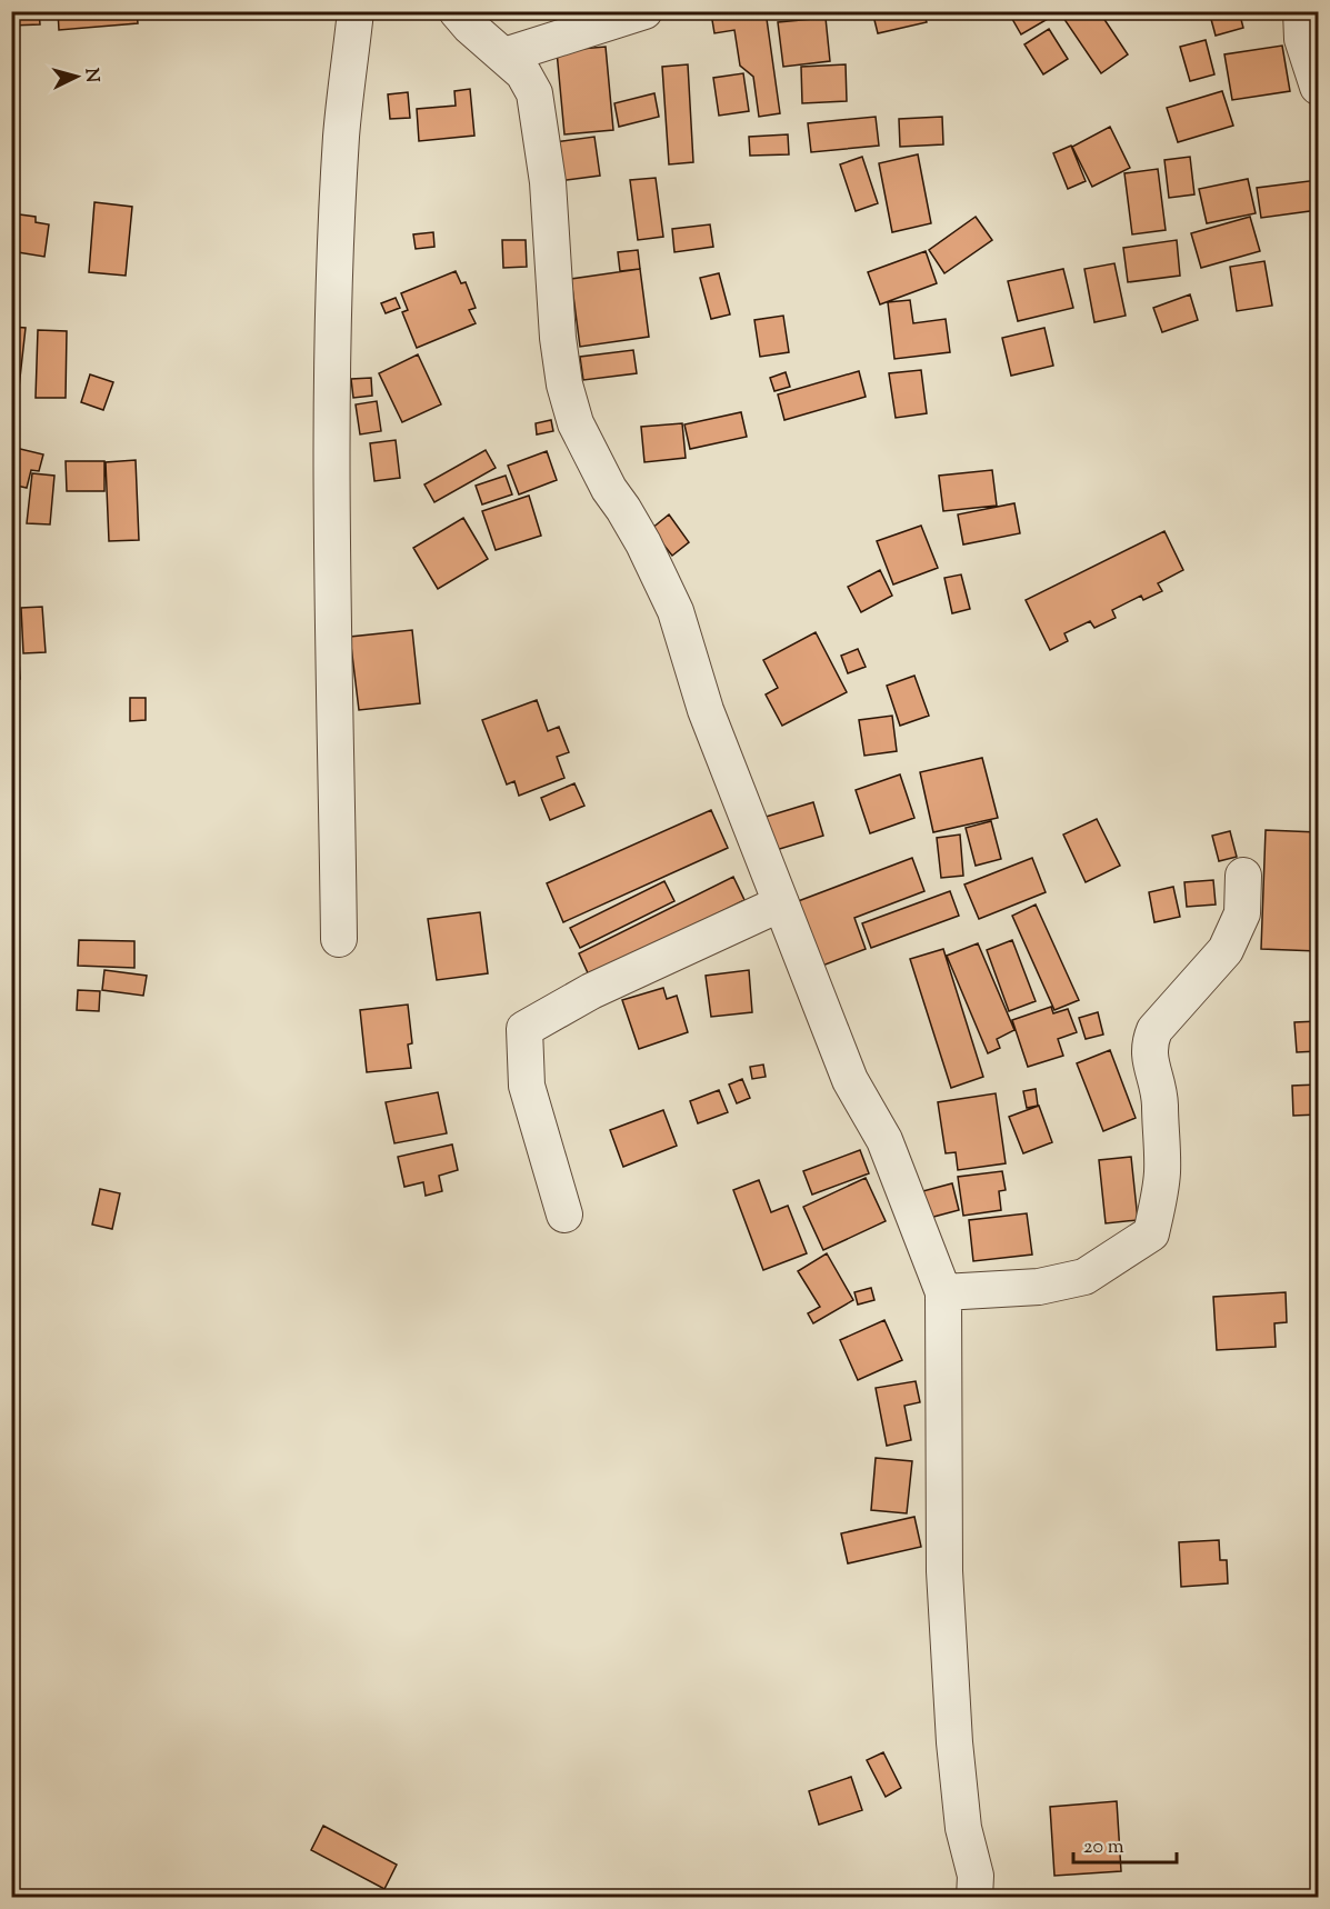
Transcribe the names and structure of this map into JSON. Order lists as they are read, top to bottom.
{
  "scale_bar": "20 m",
  "north": "right"
}
